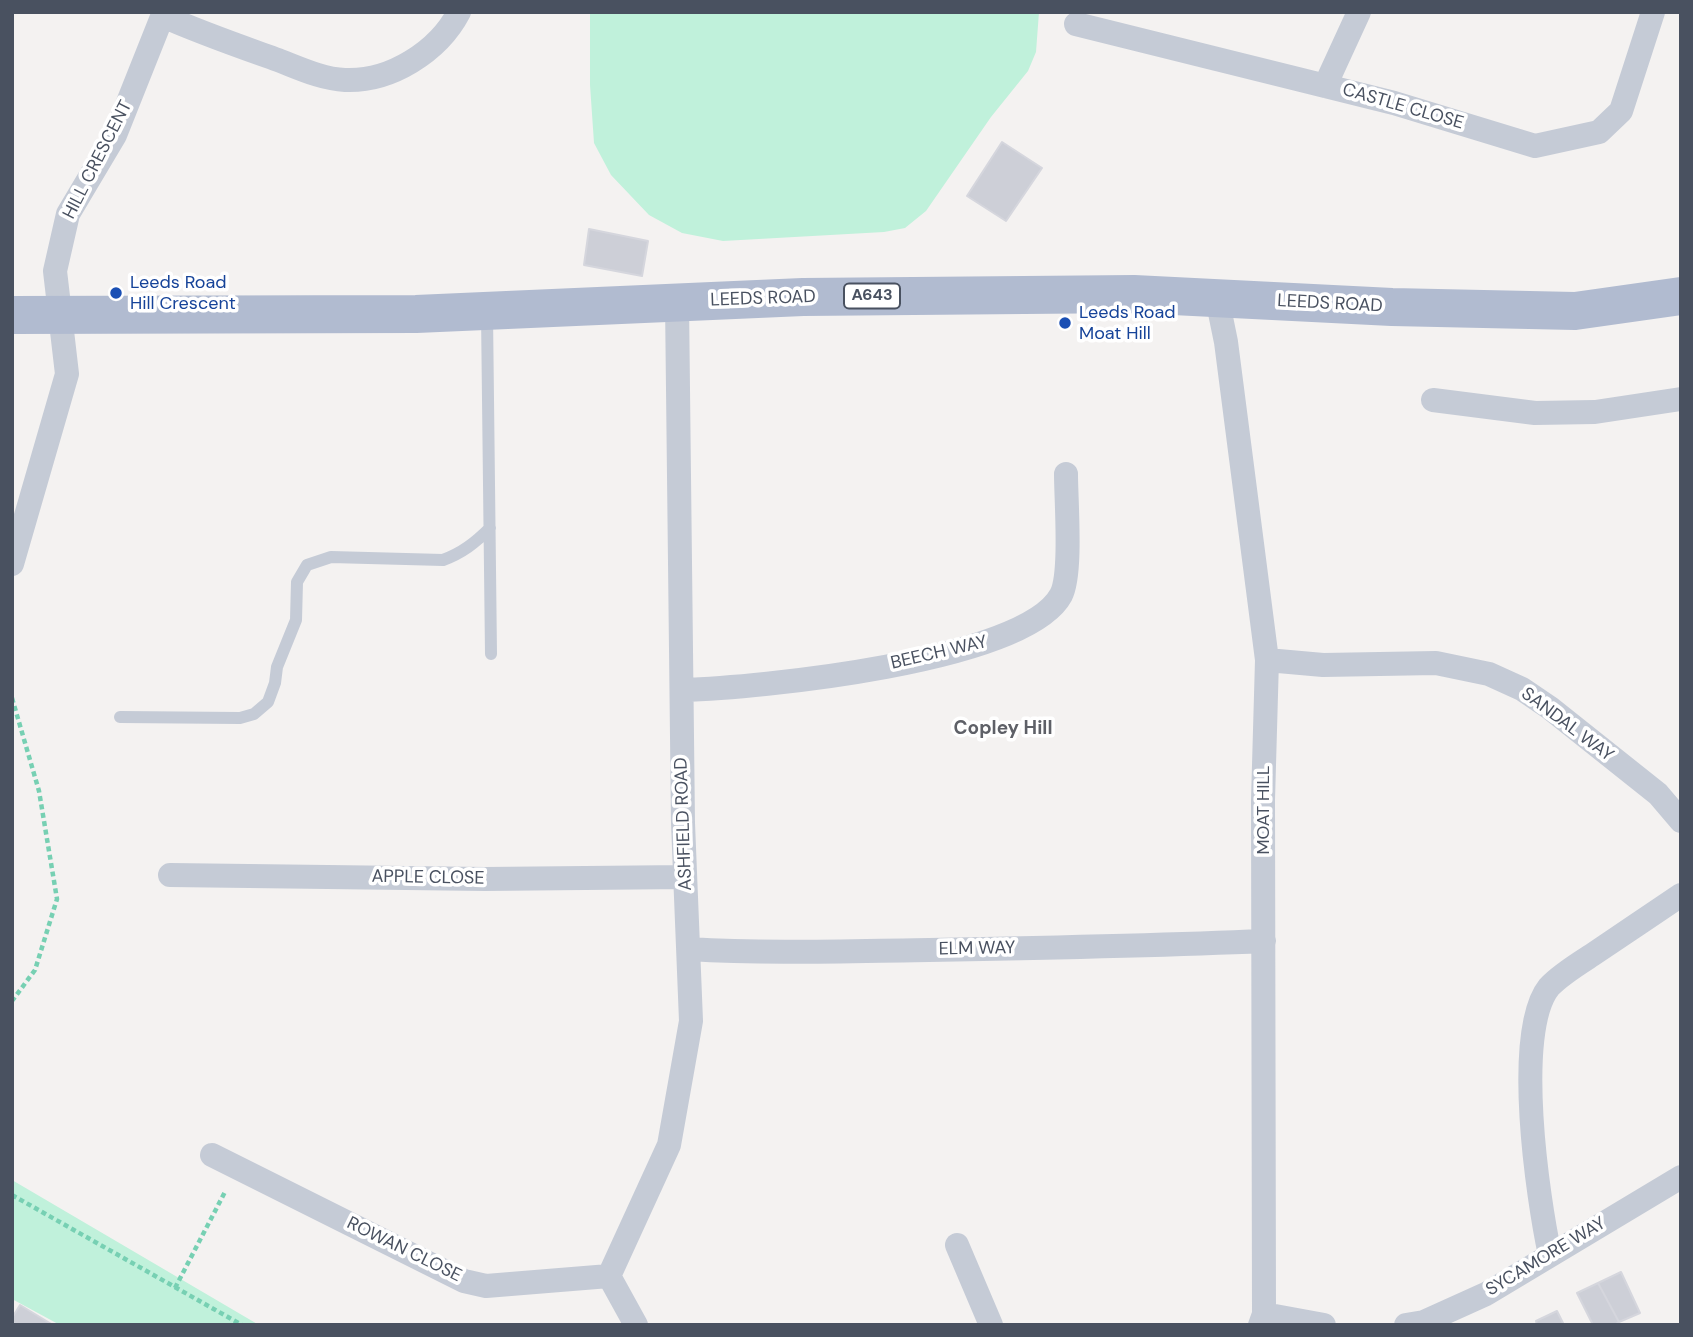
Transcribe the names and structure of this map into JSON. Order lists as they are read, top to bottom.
{
  "streets": {
    "main road": ["A643", "LEEDS ROAD"],
    "street": [
      "CASTLE CLOSE",
      "HILL CRESCENT",
      "BEECH WAY",
      "SANDAL WAY",
      "MOAT HILL",
      "ASHFIELD ROAD",
      "APPLE CLOSE",
      "ELM WAY",
      "ROWAN CLOSE",
      "SYCAMORE WAY"
    ]
  },
  "crossings": [
    ["HILL CRESCENT", "LEEDS ROAD"],
    ["LEEDS ROAD", "MOAT HILL"],
    ["LEEDS ROAD", "ASHFIELD ROAD"],
    ["BEECH WAY", "ASHFIELD ROAD"],
    ["SANDAL WAY", "MOAT HILL"],
    ["MOAT HILL", "ELM WAY"],
    ["ASHFIELD ROAD", "APPLE CLOSE"],
    ["ASHFIELD ROAD", "ELM WAY"],
    ["ASHFIELD ROAD", "ROWAN CLOSE"]
  ],
  "districts": ["Copley Hill"],
  "places": ["Leeds Road Hill Crescent", "Leeds Road Moat Hill"]
}
